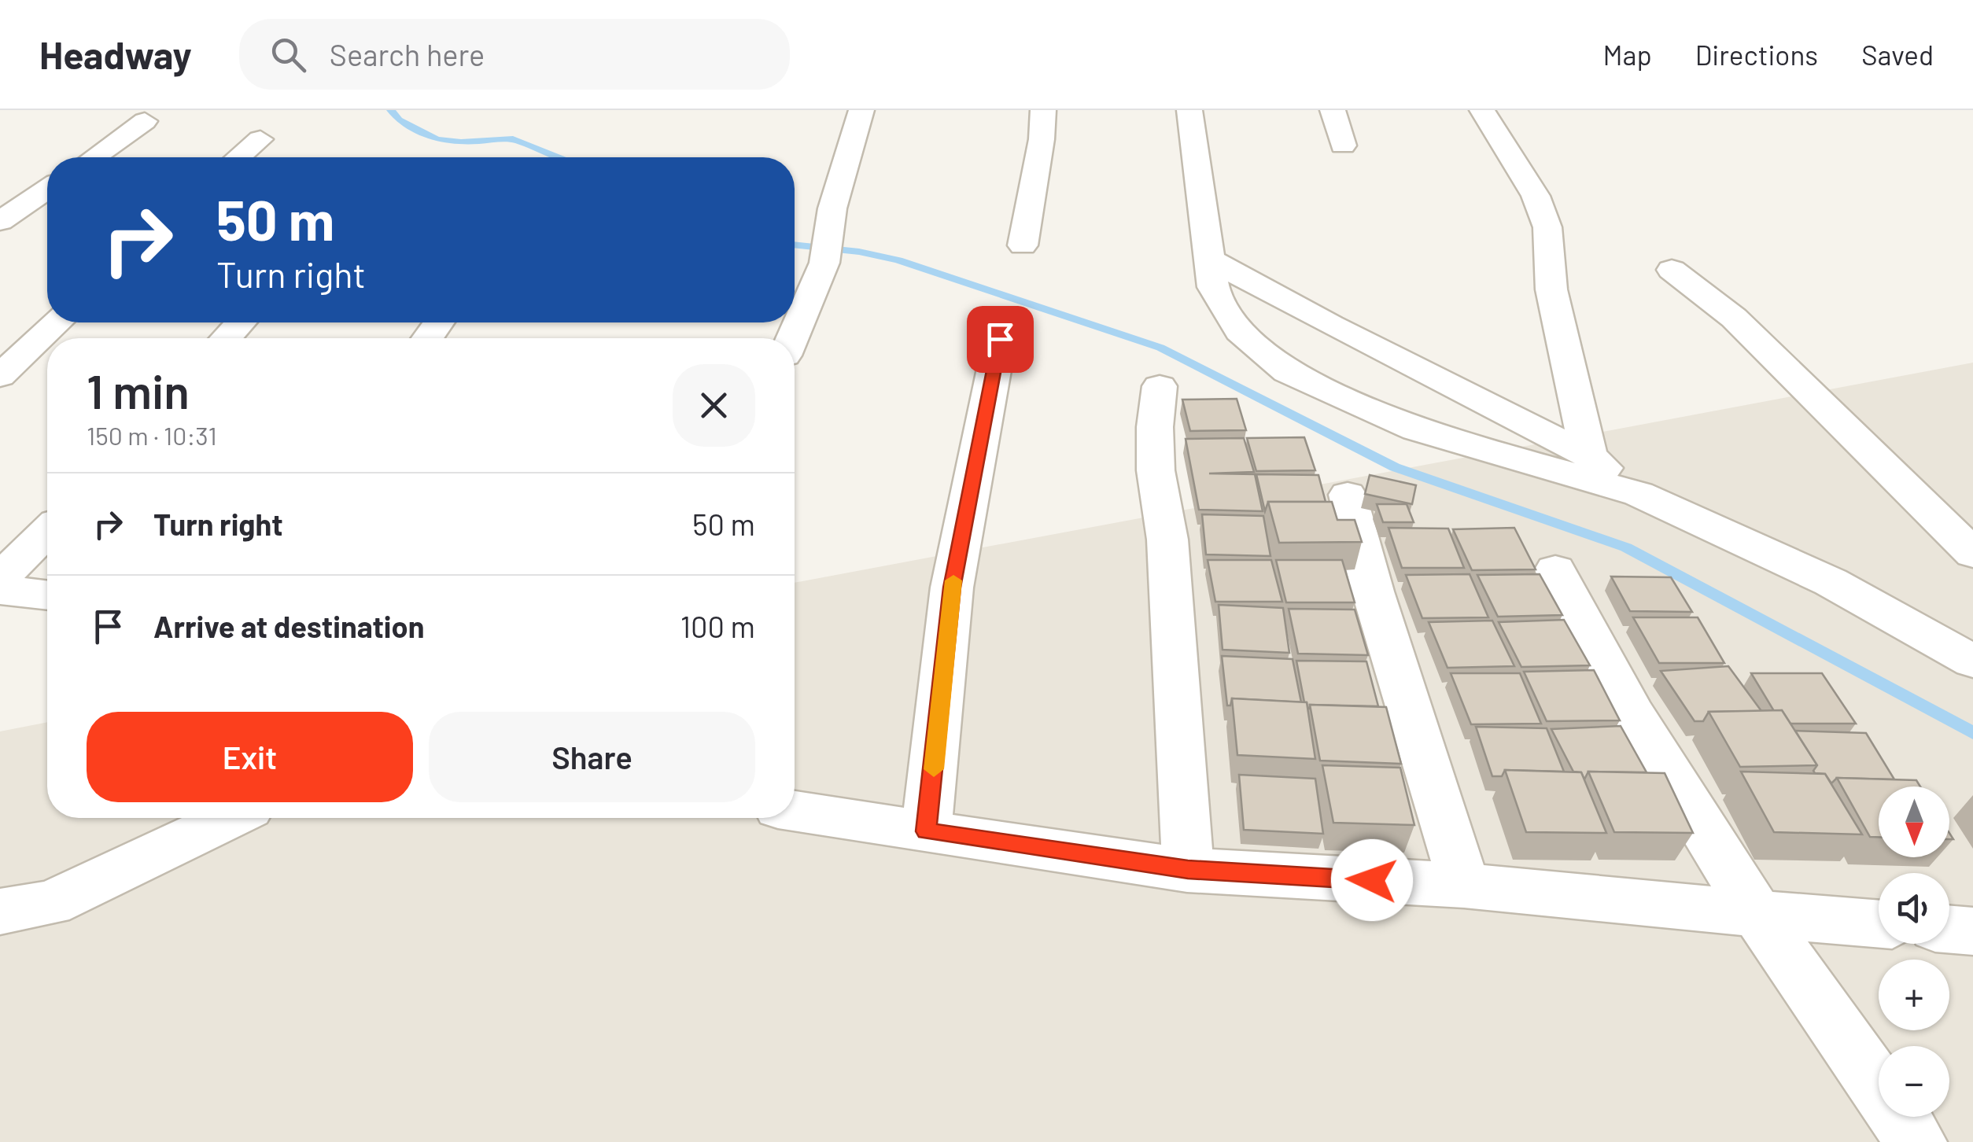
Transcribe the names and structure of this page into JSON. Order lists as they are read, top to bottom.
{
  "north": "bottom",
  "page": {
    "header": "Headway",
    "search": "Search here",
    "nav": ["Map", "Directions", "Saved"],
    "turn": ["50 m", "Turn right"],
    "heading": ["1 min", "150 m · 10:31"],
    "list": [
      {
        "name": "Turn right",
        "value": "50 m"
      },
      {
        "name": "Arrive at destination",
        "value": "100 m"
      }
    ],
    "buttons": ["Exit", "Share"],
    "map_buttons": ["+", "−"]
  }
}
